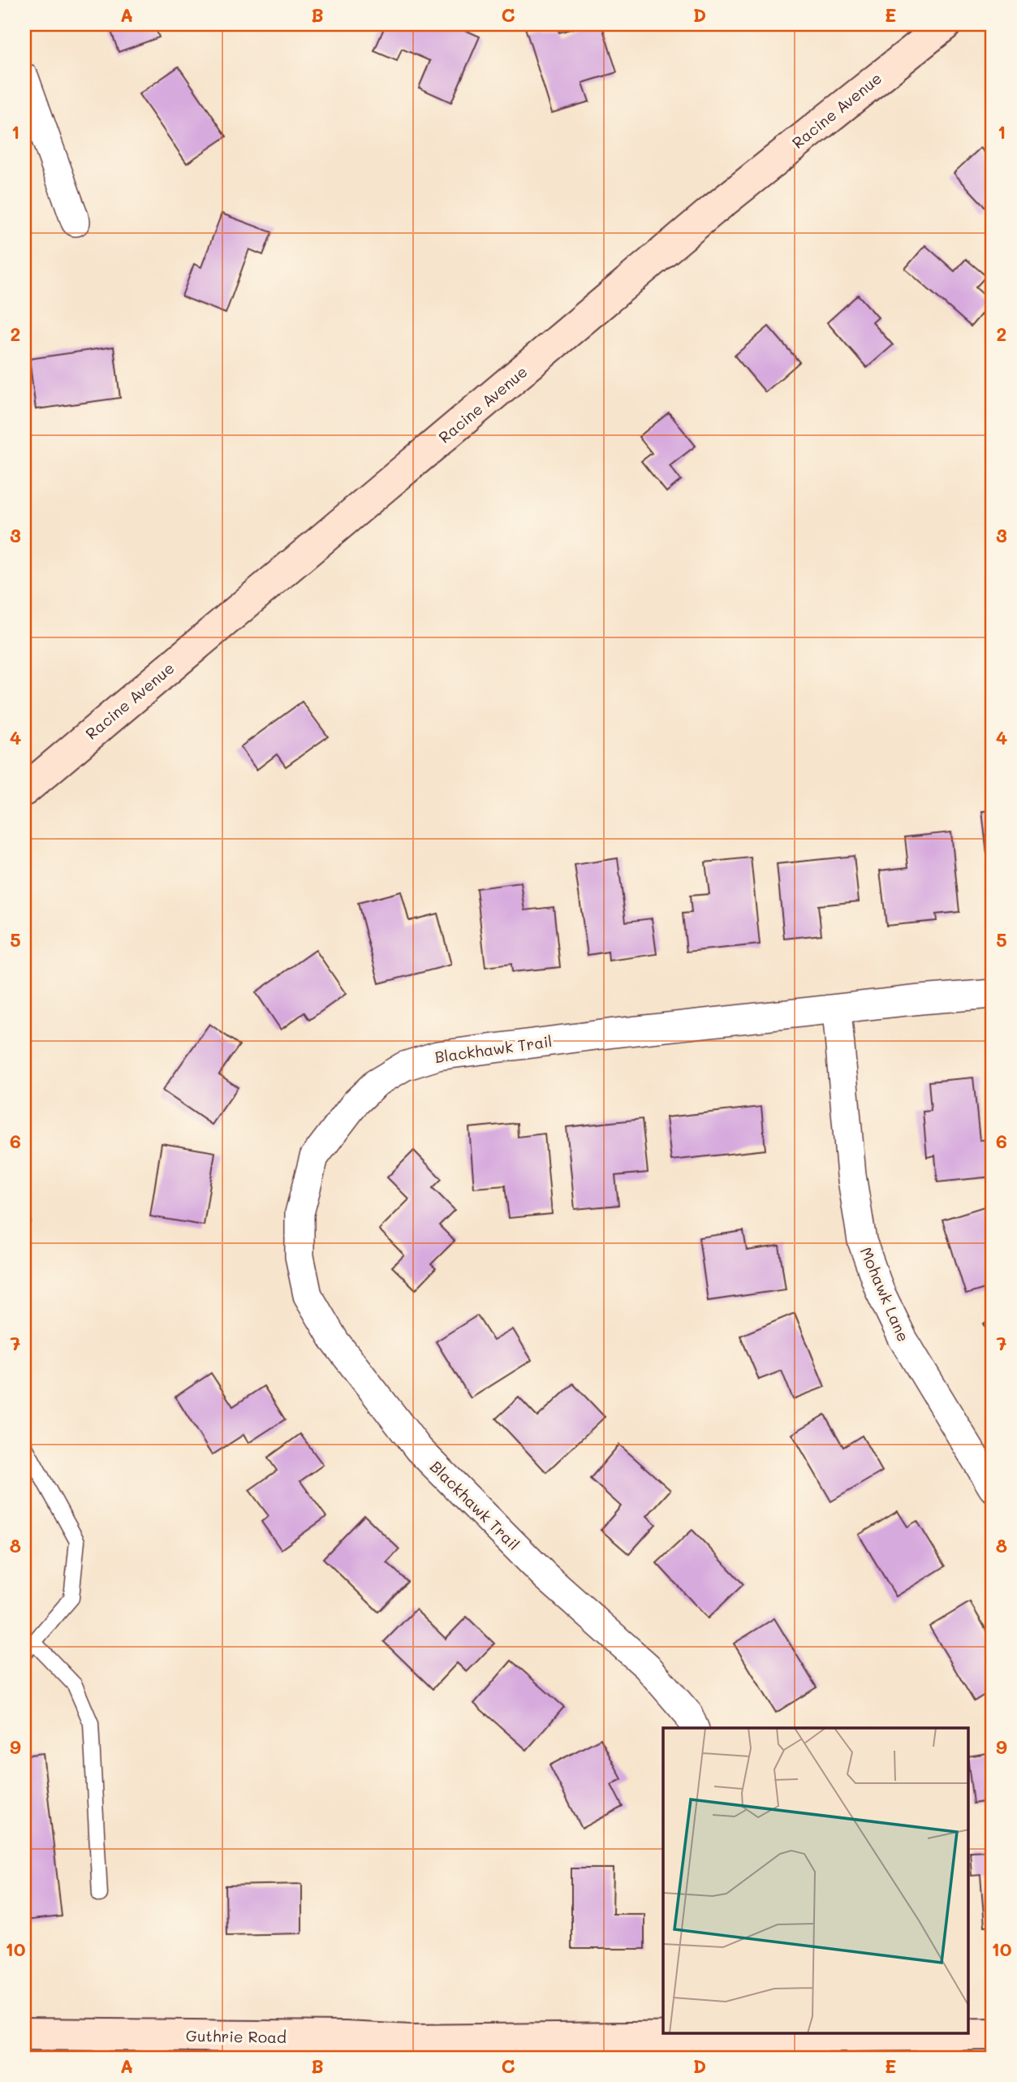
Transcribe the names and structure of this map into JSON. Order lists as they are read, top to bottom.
{
  "streets": {
    "main road": ["Racine Avenue", "Guthrie Road"],
    "street": ["Blackhawk Trail", "Mohawk Lane"]
  },
  "crossings": [
    ["Blackhawk Trail", "Mohawk Lane"]
  ],
  "grid": {
    "columns": [
      "A",
      "B",
      "C",
      "D",
      "E"
    ],
    "rows": [
      "1",
      "2",
      "3",
      "4",
      "5",
      "6",
      "7",
      "8",
      "9",
      "10"
    ]
  }
}
